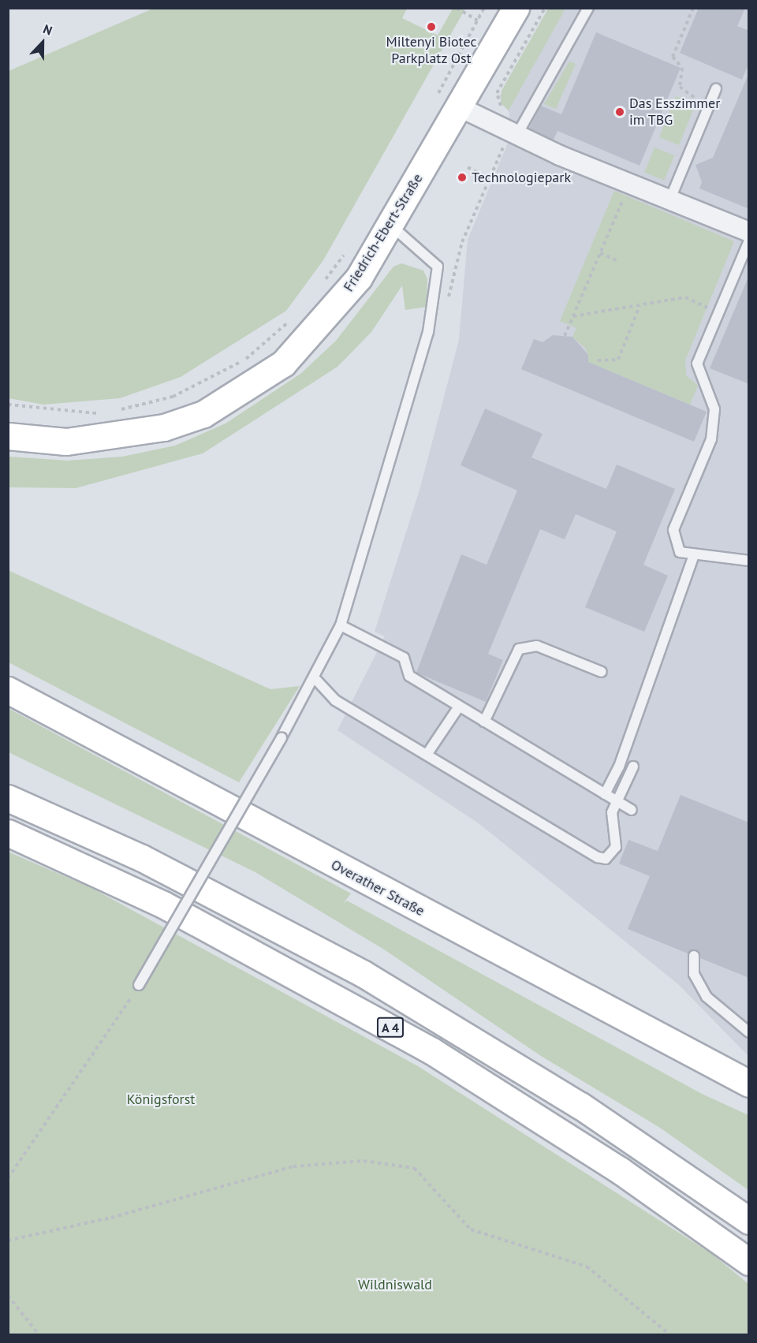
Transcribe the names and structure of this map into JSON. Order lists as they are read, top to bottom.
{
  "streets": {
    "main road": ["Friedrich-Ebert-Straße", "Overather Straße", "A 4"]
  },
  "parks": ["Königsforst", "Wildniswald"],
  "places": ["Miltenyi Biotec Parkplatz Ost", "Das Esszimmer im TBG", "Technologiepark"],
  "north": "top"
}
